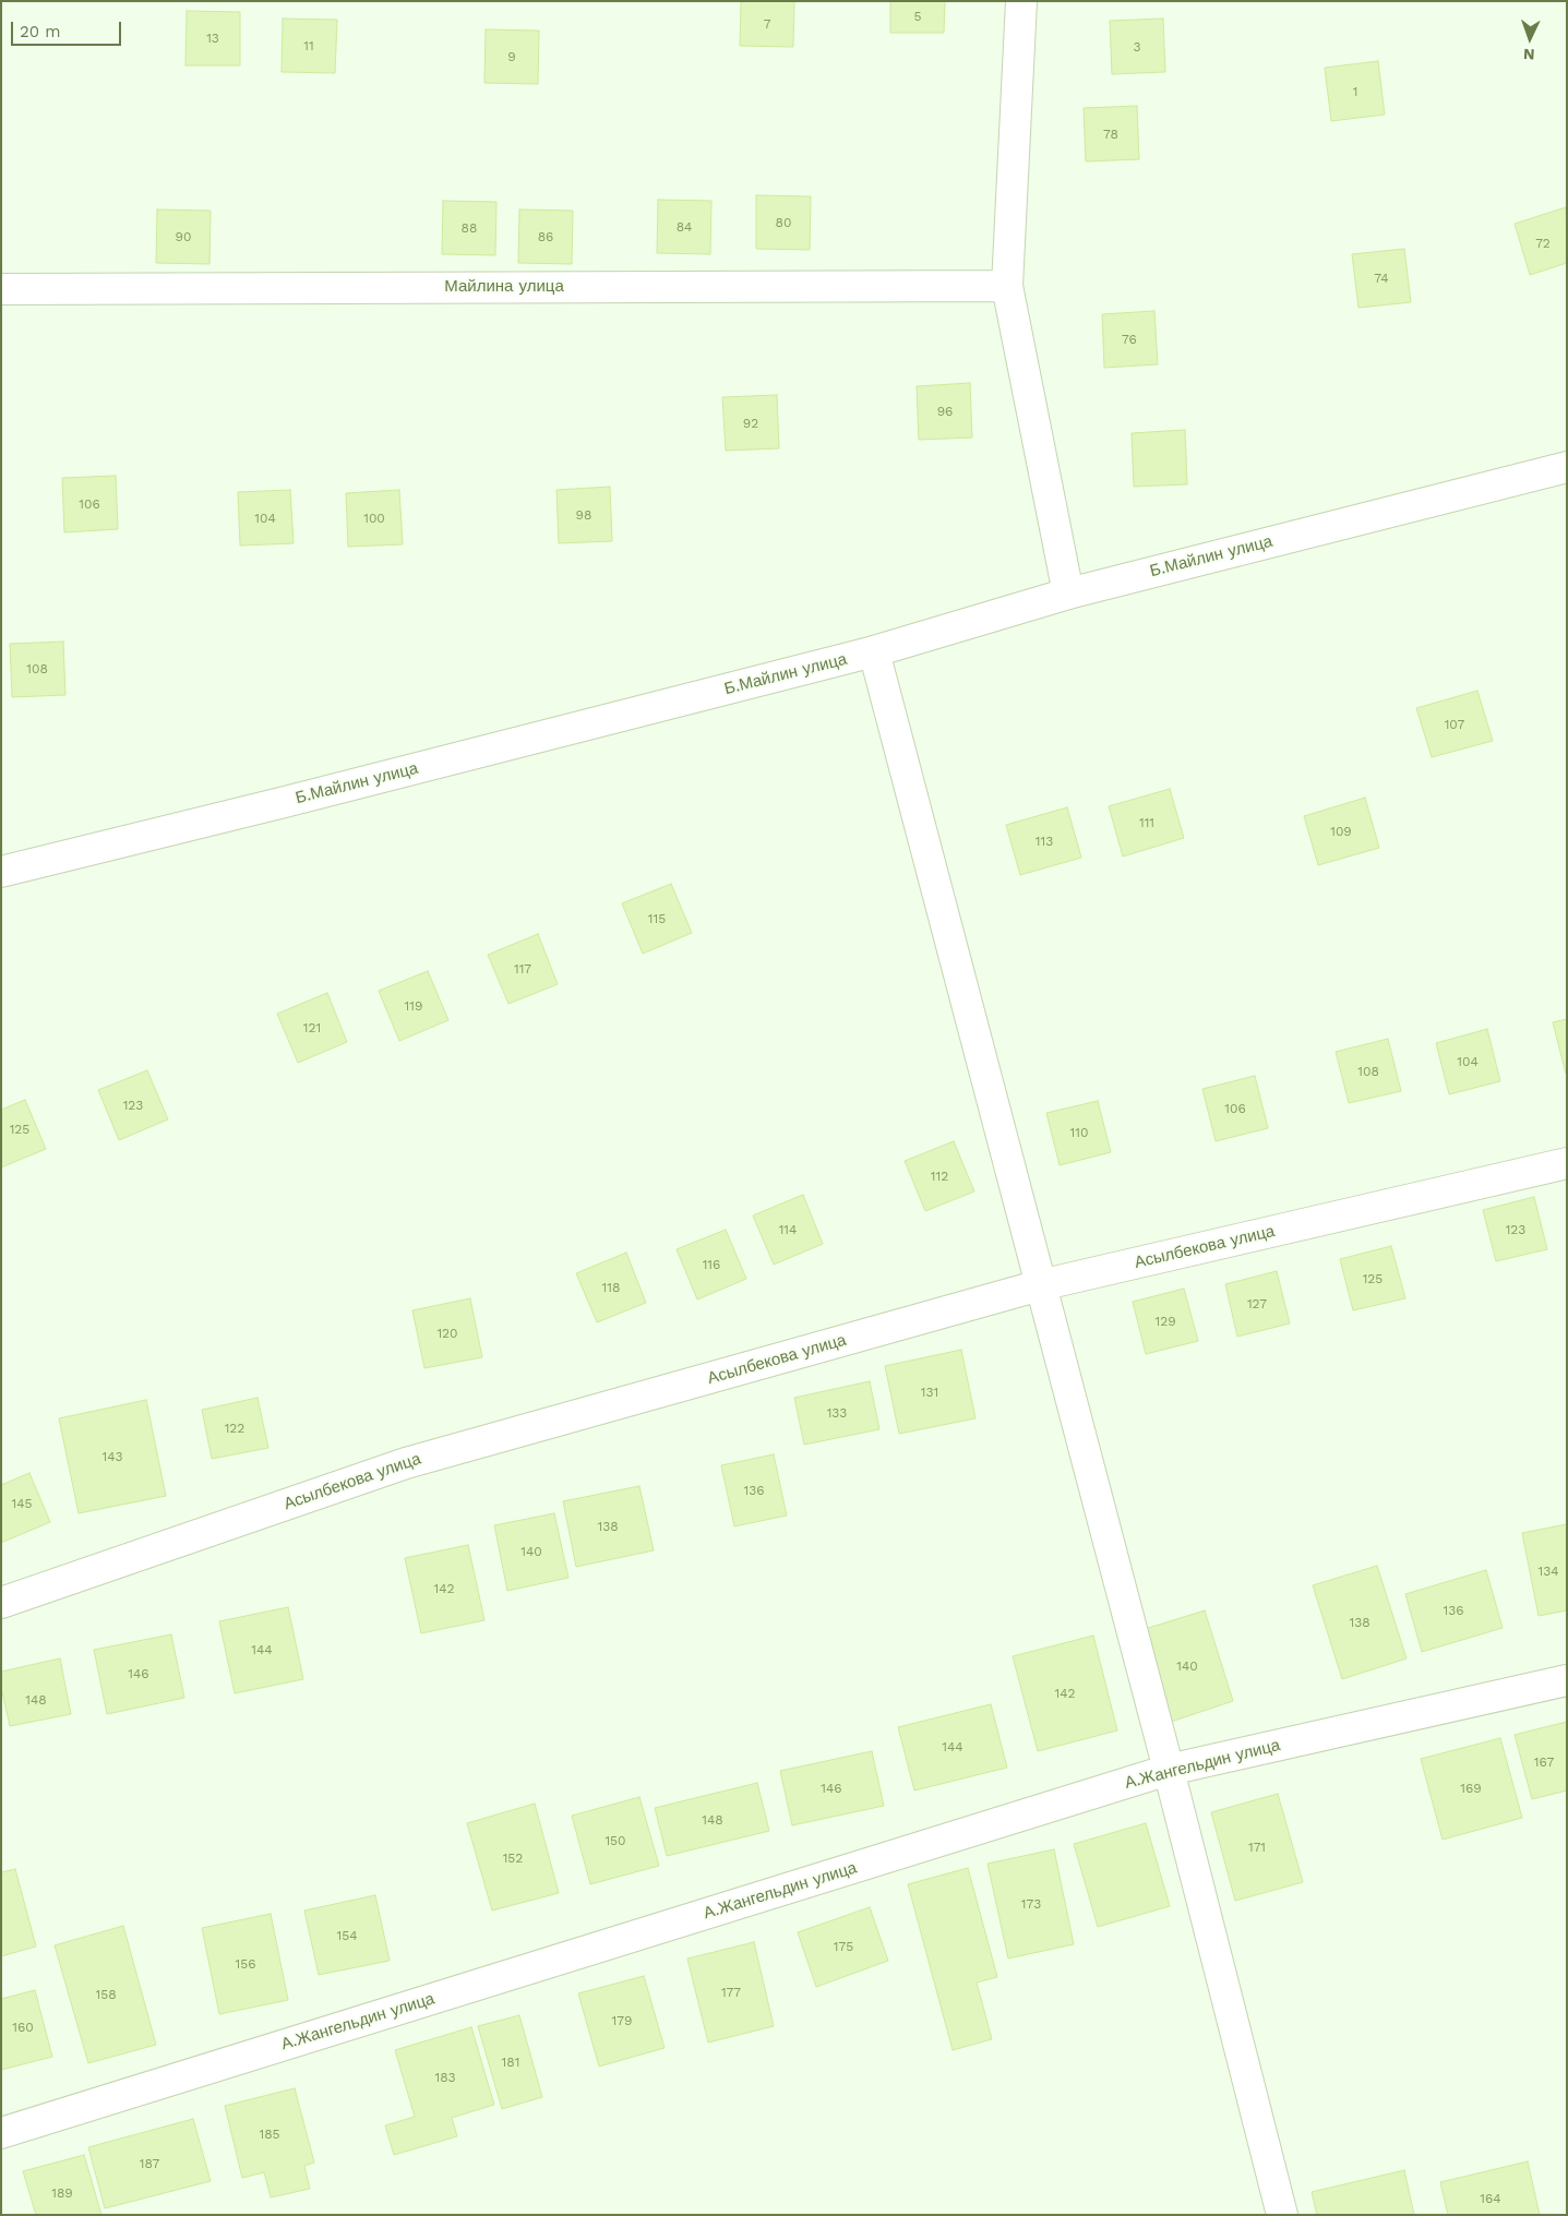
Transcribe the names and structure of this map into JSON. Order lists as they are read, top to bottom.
{
  "streets": {
    "street": [
      "Майлина улица",
      "Б.Майлин улица",
      "Асылбекова улица",
      "А.Жангельдин улица"
    ]
  },
  "house_numbers": [
    "5",
    "7",
    "13",
    "11",
    "3",
    "9",
    "1",
    "78",
    "80",
    "84",
    "88",
    "90",
    "86",
    "72",
    "74",
    "76",
    "96",
    "92",
    "106",
    "98",
    "104",
    "100",
    "108",
    "107",
    "111",
    "109",
    "113",
    "115",
    "117",
    "119",
    "121",
    "104",
    "108",
    "123",
    "106",
    "125",
    "110",
    "112",
    "114",
    "123",
    "116",
    "125",
    "118",
    "127",
    "129",
    "120",
    "131",
    "133",
    "122",
    "143",
    "136",
    "145",
    "138",
    "140",
    "134",
    "142",
    "136",
    "138",
    "144",
    "140",
    "146",
    "142",
    "148",
    "144",
    "167",
    "146",
    "169",
    "148",
    "150",
    "171",
    "152",
    "173",
    "154",
    "175",
    "156",
    "177",
    "158",
    "179",
    "160",
    "181",
    "183",
    "185",
    "187",
    "189",
    "164"
  ],
  "scale_bar": "20 m",
  "north": "bottom"
}
